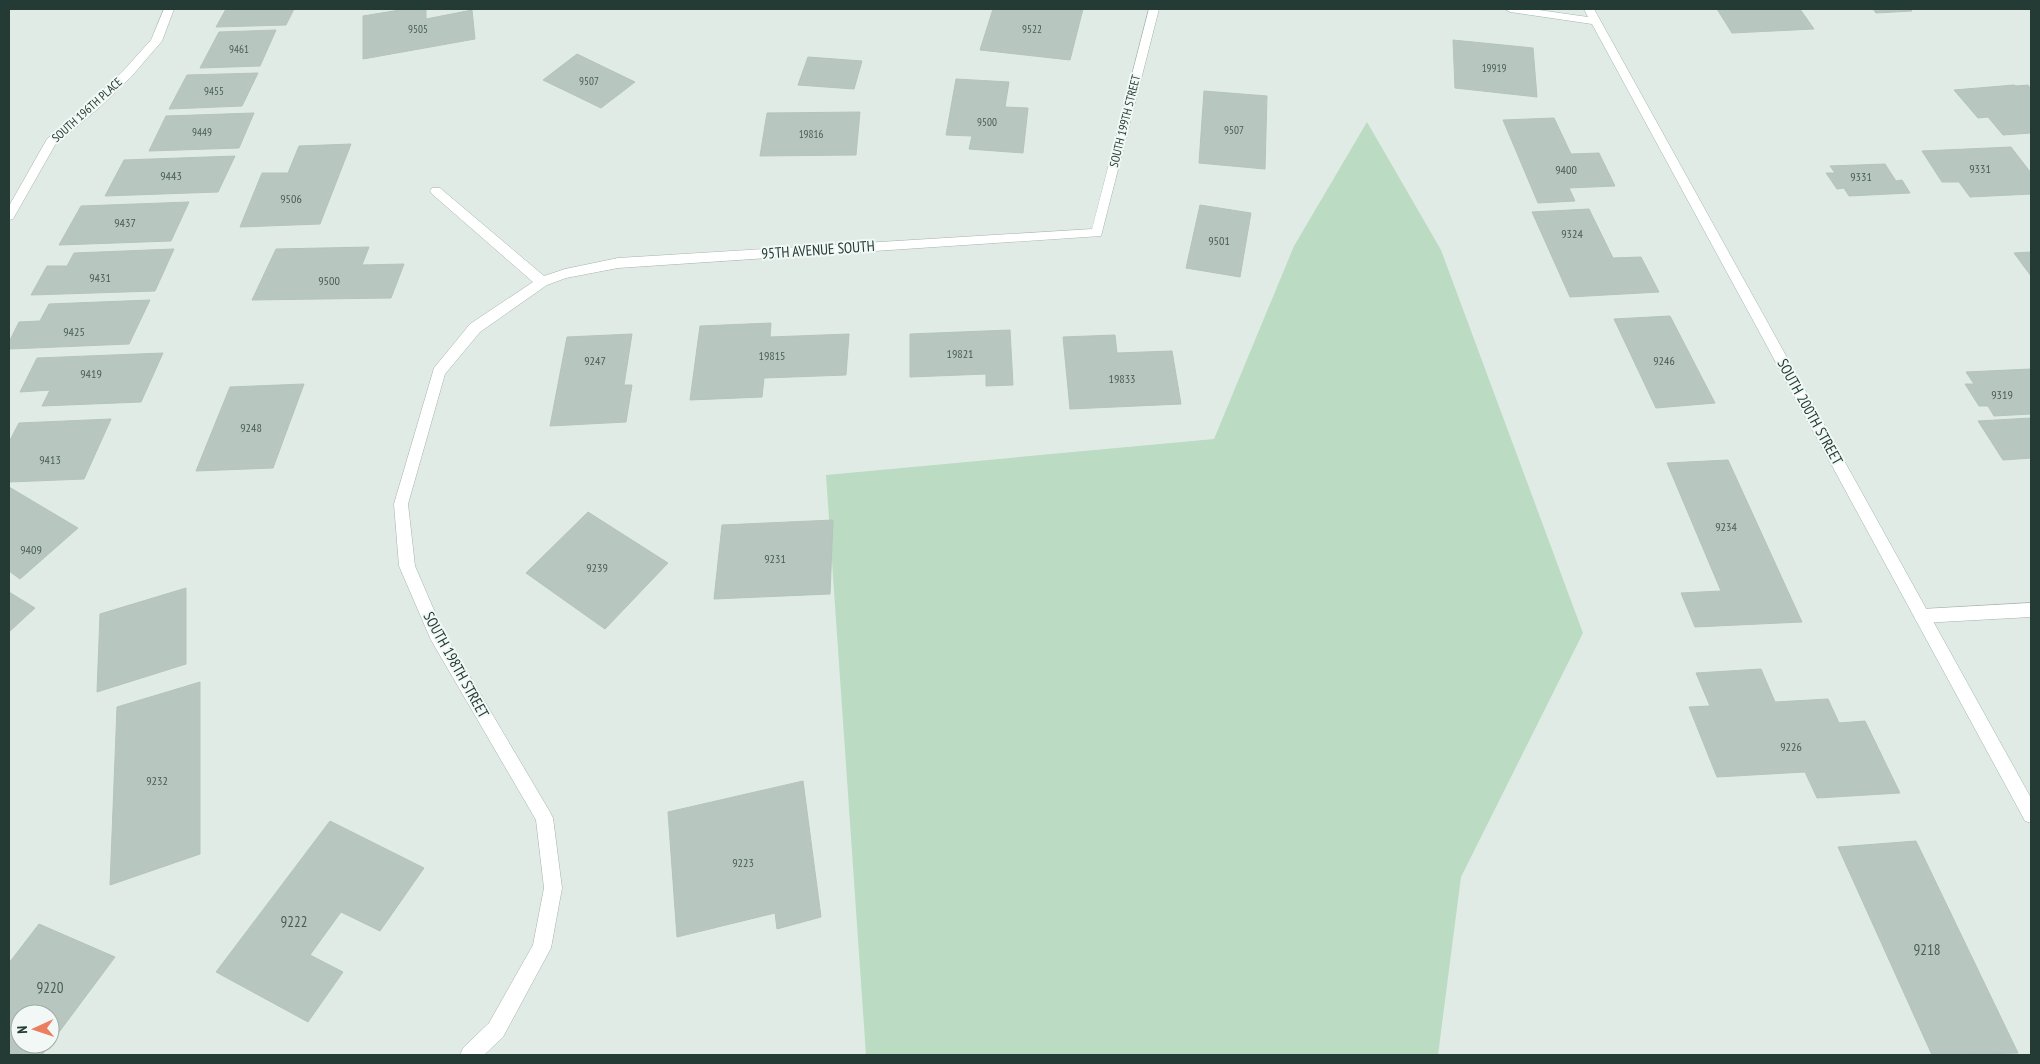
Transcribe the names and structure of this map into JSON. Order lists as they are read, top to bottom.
{
  "streets": {
    "street": [
      "SOUTH 196TH PLACE",
      "SOUTH 199TH STREET",
      "95TH AVENUE SOUTH",
      "SOUTH 200TH STREET",
      "SOUTH 198TH STREET"
    ]
  },
  "crossings": [
    ["SOUTH 199TH STREET", "95TH AVENUE SOUTH"],
    ["95TH AVENUE SOUTH", "SOUTH 198TH STREET"]
  ],
  "house_numbers": [
    "9505",
    "9522",
    "9461",
    "19919",
    "9507",
    "9455",
    "9500",
    "9507",
    "9449",
    "19816",
    "9331",
    "9400",
    "9443",
    "9331",
    "9506",
    "9437",
    "9324",
    "9501",
    "9431",
    "9500",
    "9425",
    "19821",
    "19815",
    "9247",
    "9246",
    "9419",
    "19833",
    "9319",
    "9248",
    "9413",
    "9234",
    "9409",
    "9231",
    "9239",
    "9226",
    "9232",
    "9223",
    "9222",
    "9218",
    "9220"
  ],
  "north": "left"
}
